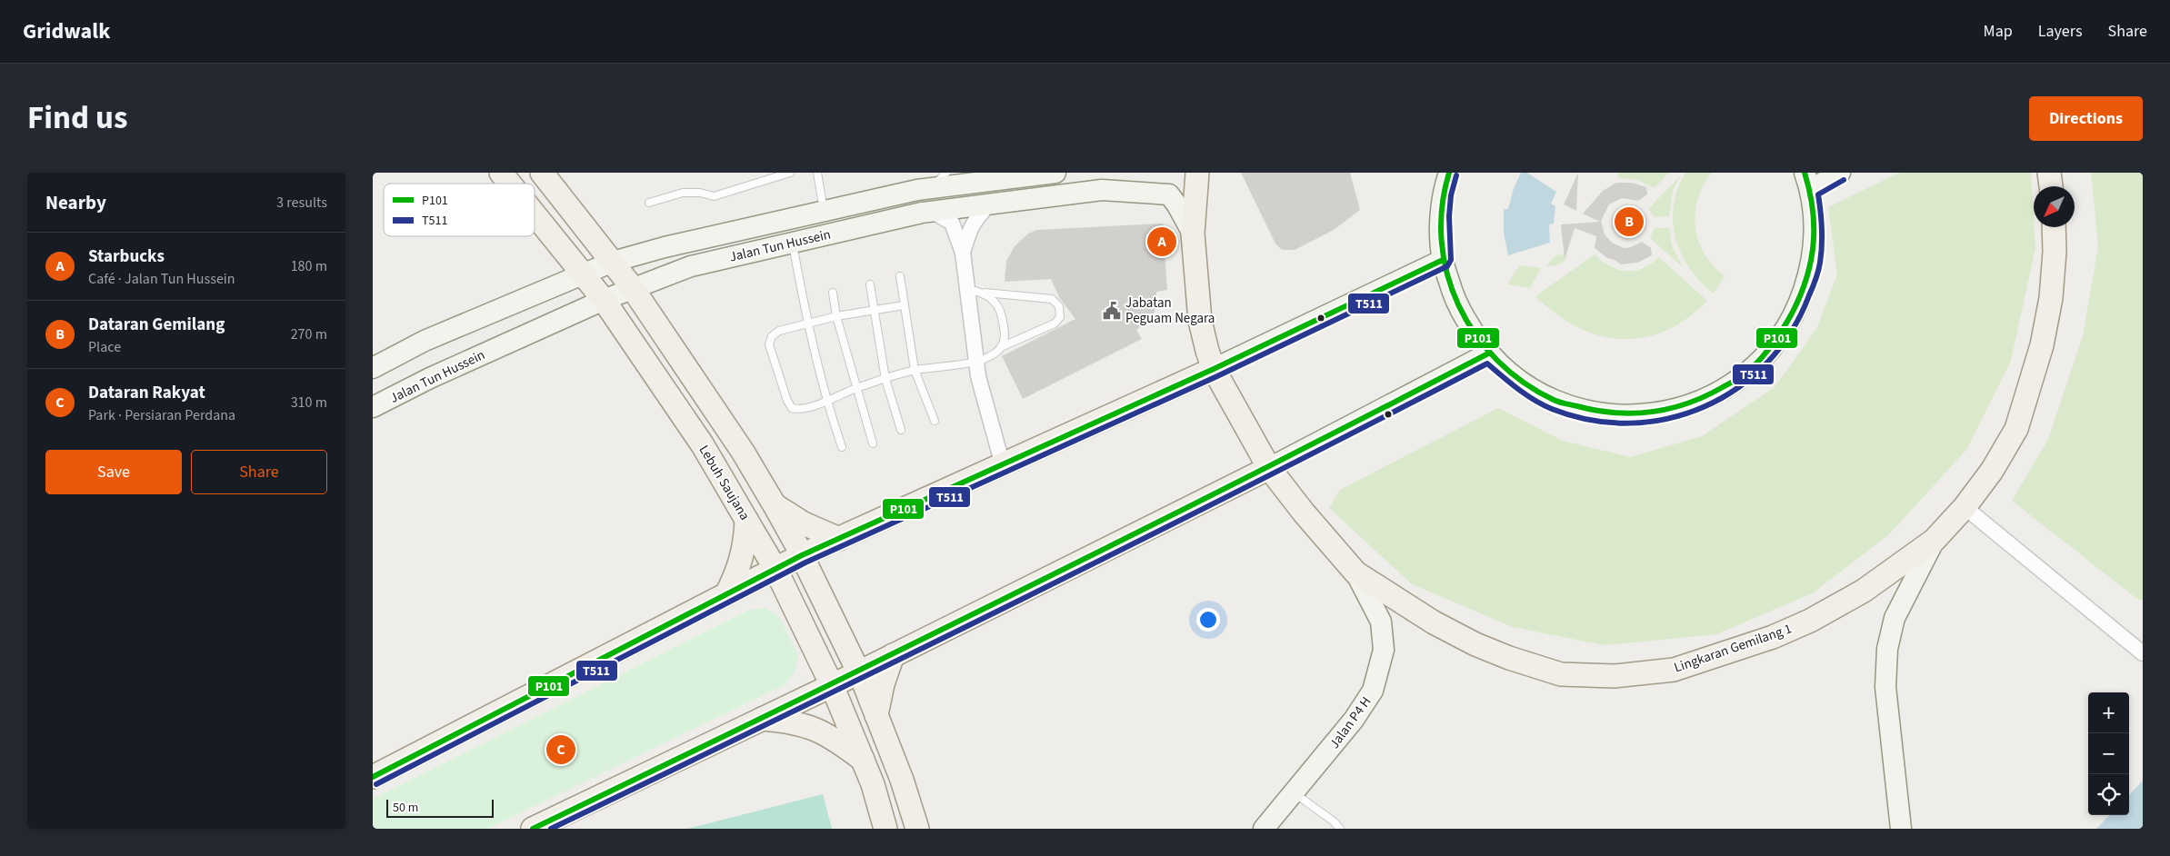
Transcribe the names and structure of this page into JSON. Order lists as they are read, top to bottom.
{
  "streets": {
    "main road": ["Lebuh Saujana", "Lingkaran Gemilang 1"],
    "street": ["Jalan Tun Hussein", "Jalan P4 H"]
  },
  "crossings": [
    ["Jalan Tun Hussein", "Lebuh Saujana"],
    ["Jalan Tun Hussein", "Lingkaran Gemilang 1"],
    ["Lingkaran Gemilang 1", "Jalan P4 H"]
  ],
  "places": {
    "public building": ["Jabatan Peguam Negara"]
  },
  "lines": ["transit line P101", "transit line T511"],
  "legend": ["P101", "T511"],
  "scale_bar": "50 m",
  "north": "bottom left",
  "page": {
    "header": "Gridwalk",
    "nav": ["Map", "Layers", "Share"],
    "title": "Find us",
    "buttons": [
      "Directions",
      ["Save", "Share"]
    ],
    "heading": ["Nearby", "3 results"],
    "pins": ["B", "A", "C"],
    "list": [
      {
        "mark": "A",
        "name": "Starbucks",
        "note": "Café · Jalan Tun Hussein",
        "value": "180 m"
      },
      {
        "mark": "B",
        "name": "Dataran Gemilang",
        "note": "Place",
        "value": "270 m"
      },
      {
        "mark": "C",
        "name": "Dataran Rakyat",
        "note": "Park · Persiaran Perdana",
        "value": "310 m"
      }
    ],
    "map_buttons": ["+", "−"],
    "scale": "50 m"
  }
}
